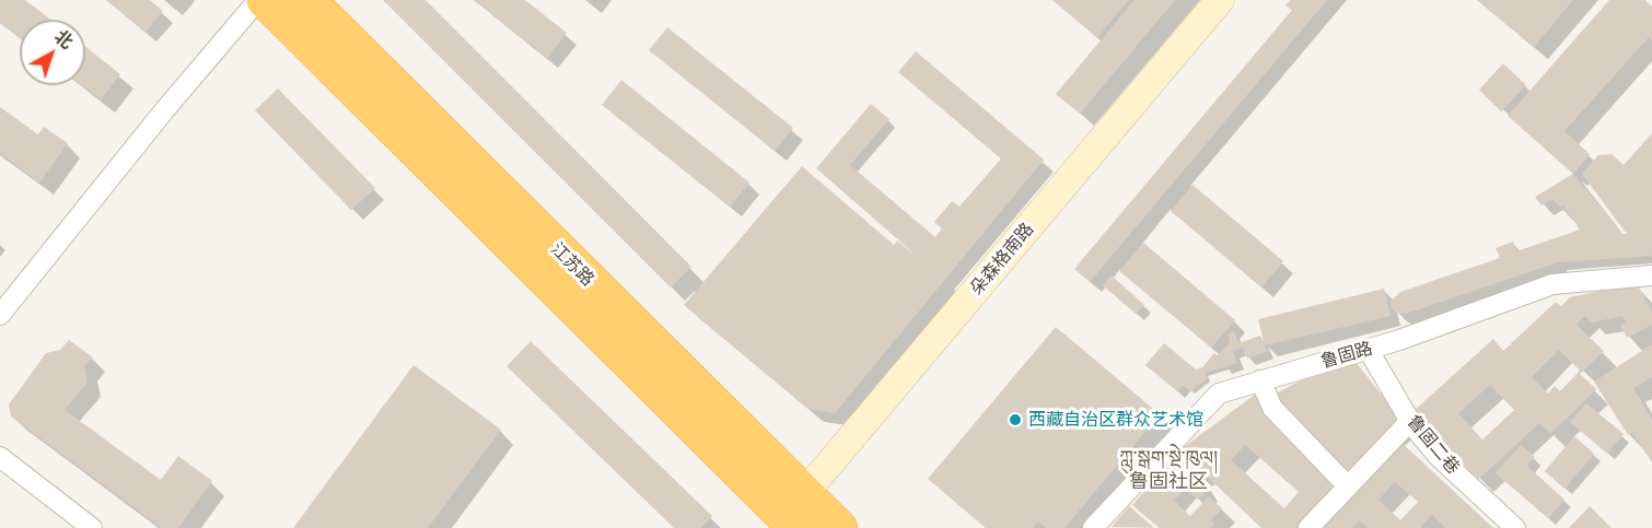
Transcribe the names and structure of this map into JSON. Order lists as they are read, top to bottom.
{
  "streets": {
    "highway": ["江苏路"],
    "street": ["朵森格南路", "鲁固路", "鲁固二巷"]
  },
  "crossings": [
    ["朵森格南路", "江苏路"],
    ["鲁固路", "鲁固二巷"]
  ],
  "districts": ["ཀླུ་སྒུག་སྡེ་ཁུལ། 鲁固社区"],
  "places": ["西藏自治区群众艺术馆"],
  "north": "top right"
}
